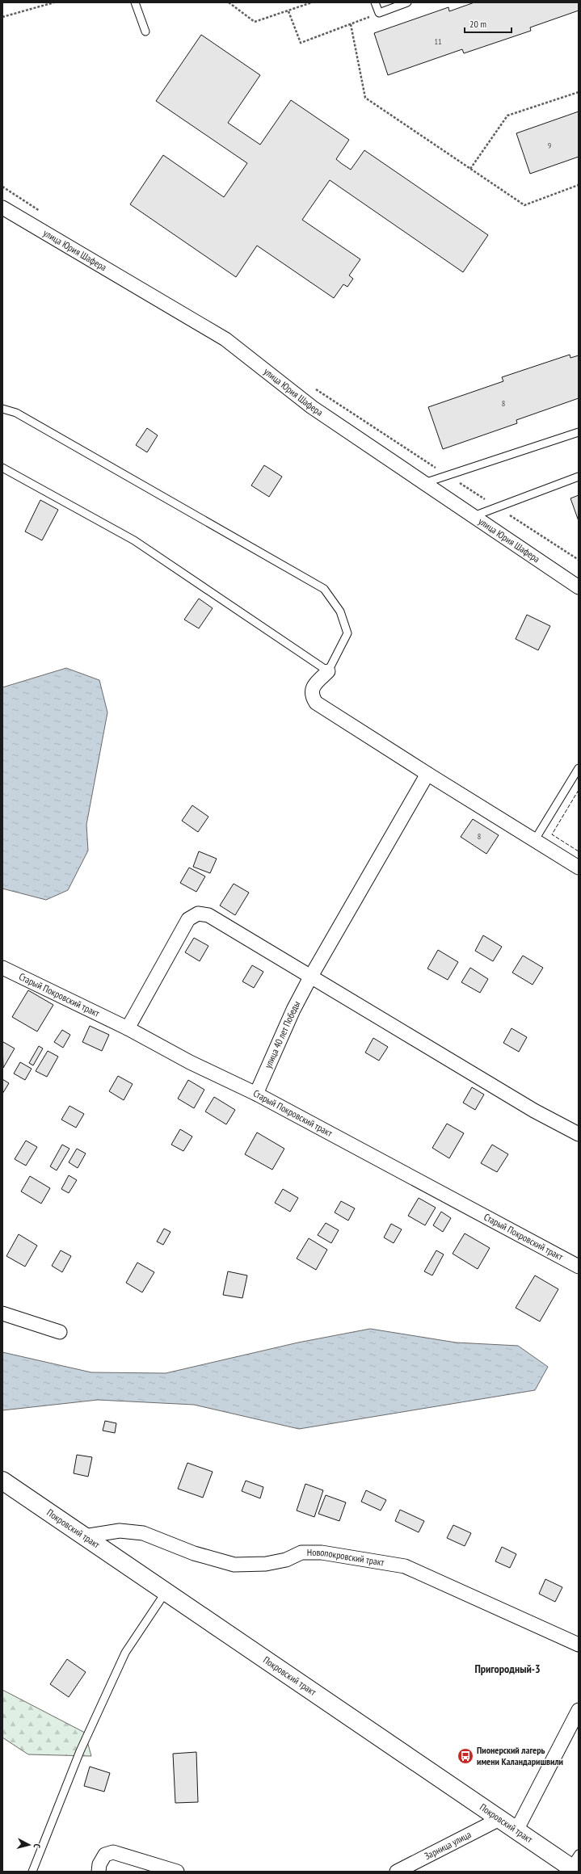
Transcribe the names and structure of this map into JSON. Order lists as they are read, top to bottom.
{
  "streets": {
    "main road": ["Покровский тракт"],
    "street": [
      "улица Юрия Шафера",
      "Старый Покровский тракт",
      "улица 40 лет Победы",
      "Новопокровский тракт",
      "Зарница улица"
    ]
  },
  "crossings": [
    ["Старый Покровский тракт", "улица 40 лет Победы"],
    ["Покровский тракт", "Новопокровский тракт"],
    ["Покровский тракт", "Зарница улица"]
  ],
  "districts": ["Пригородный-3"],
  "places": {
    "bus stop": ["Пионерский лагерь имени Каландаришвили"]
  },
  "house_numbers": [
    "11",
    "9",
    "8",
    "8"
  ],
  "scale_bar": "20 m",
  "north": "right"
}
